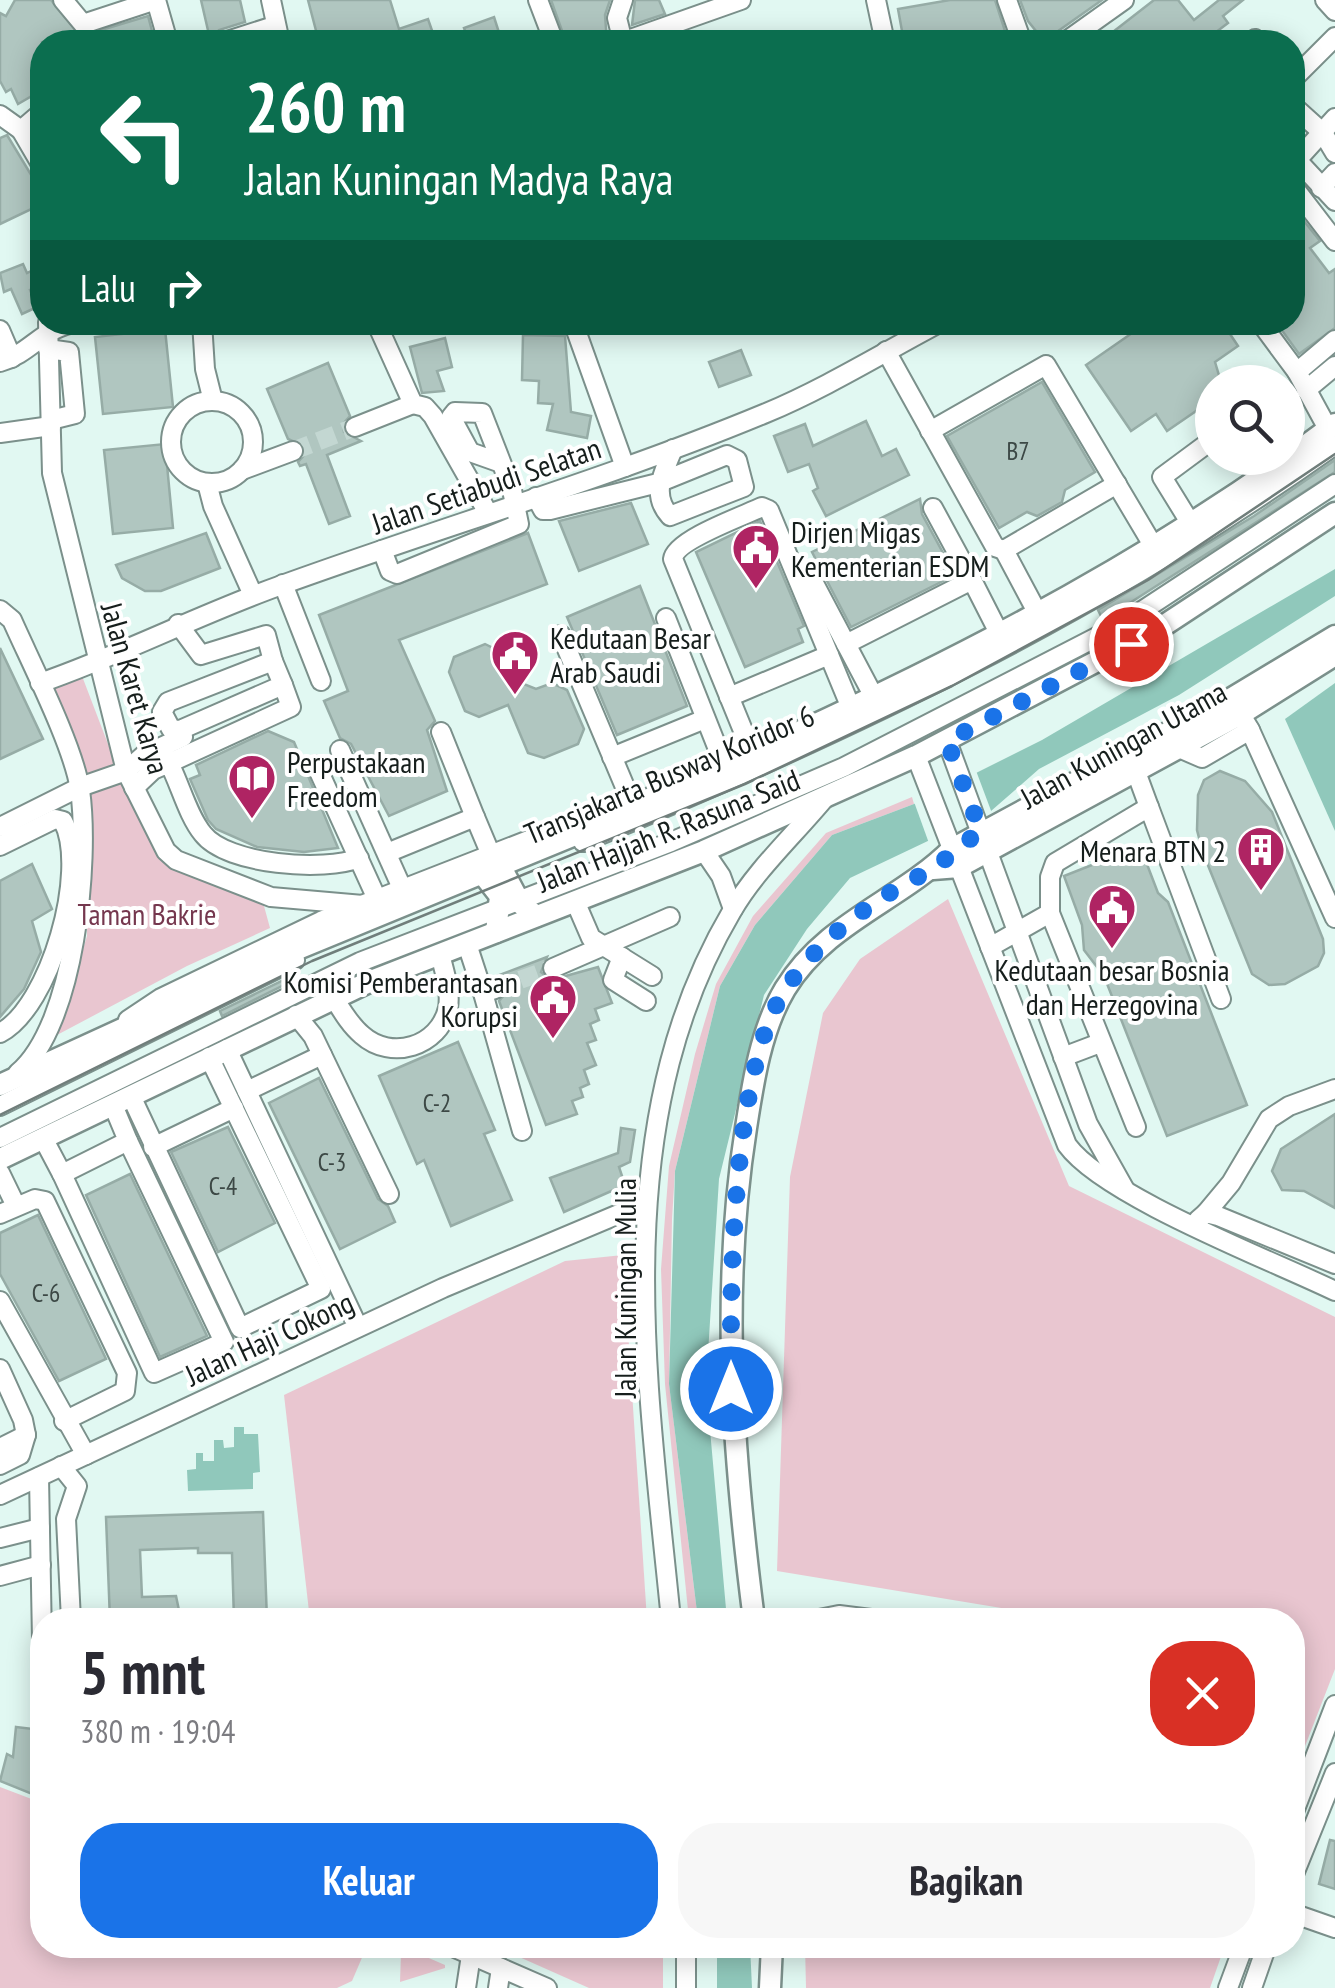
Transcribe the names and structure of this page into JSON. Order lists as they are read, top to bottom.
{
  "streets": {
    "main road": ["Jalan Kuningan Utama", "Jalan Hajjah R. Rasuna Said"],
    "street": [
      "Jalan Setiabudi Selatan",
      "Jalan Karet Karya",
      "Transjakarta Busway Koridor 6",
      "Jalan Kuningan Mulia",
      "Jalan Haji Cokong"
    ]
  },
  "crossings": [
    ["Jalan Setiabudi Selatan", "Jalan Karet Karya"],
    ["Jalan Setiabudi Selatan", "Jalan Hajjah R. Rasuna Said"],
    ["Jalan Karet Karya", "Jalan Hajjah R. Rasuna Said"],
    ["Transjakarta Busway Koridor 6", "Jalan Hajjah R. Rasuna Said"],
    ["Jalan Hajjah R. Rasuna Said", "Jalan Kuningan Mulia"],
    ["Jalan Kuningan Mulia", "Jalan Haji Cokong"]
  ],
  "parks": ["Taman Bakrie"],
  "places": {
    "public building": [
      "Dirjen Migas Kementerian ESDM",
      "Kedutaan Besar Arab Saudi",
      "Kedutaan besar Bosnia dan Herzegovina",
      "Komisi Pemberantasan Korupsi"
    ],
    "library": ["Perpustakaan Freedom"],
    "building": ["Menara BTN 2"]
  },
  "house_numbers": [
    "B7",
    "C-2",
    "C-3",
    "C-4",
    "C-6"
  ],
  "page": {
    "turn": ["260 m", "Jalan Kuningan Madya Raya"],
    "then": "Lalu",
    "heading": ["5 mnt", "380 m · 19:04"],
    "buttons": ["Keluar", "Bagikan"]
  }
}
